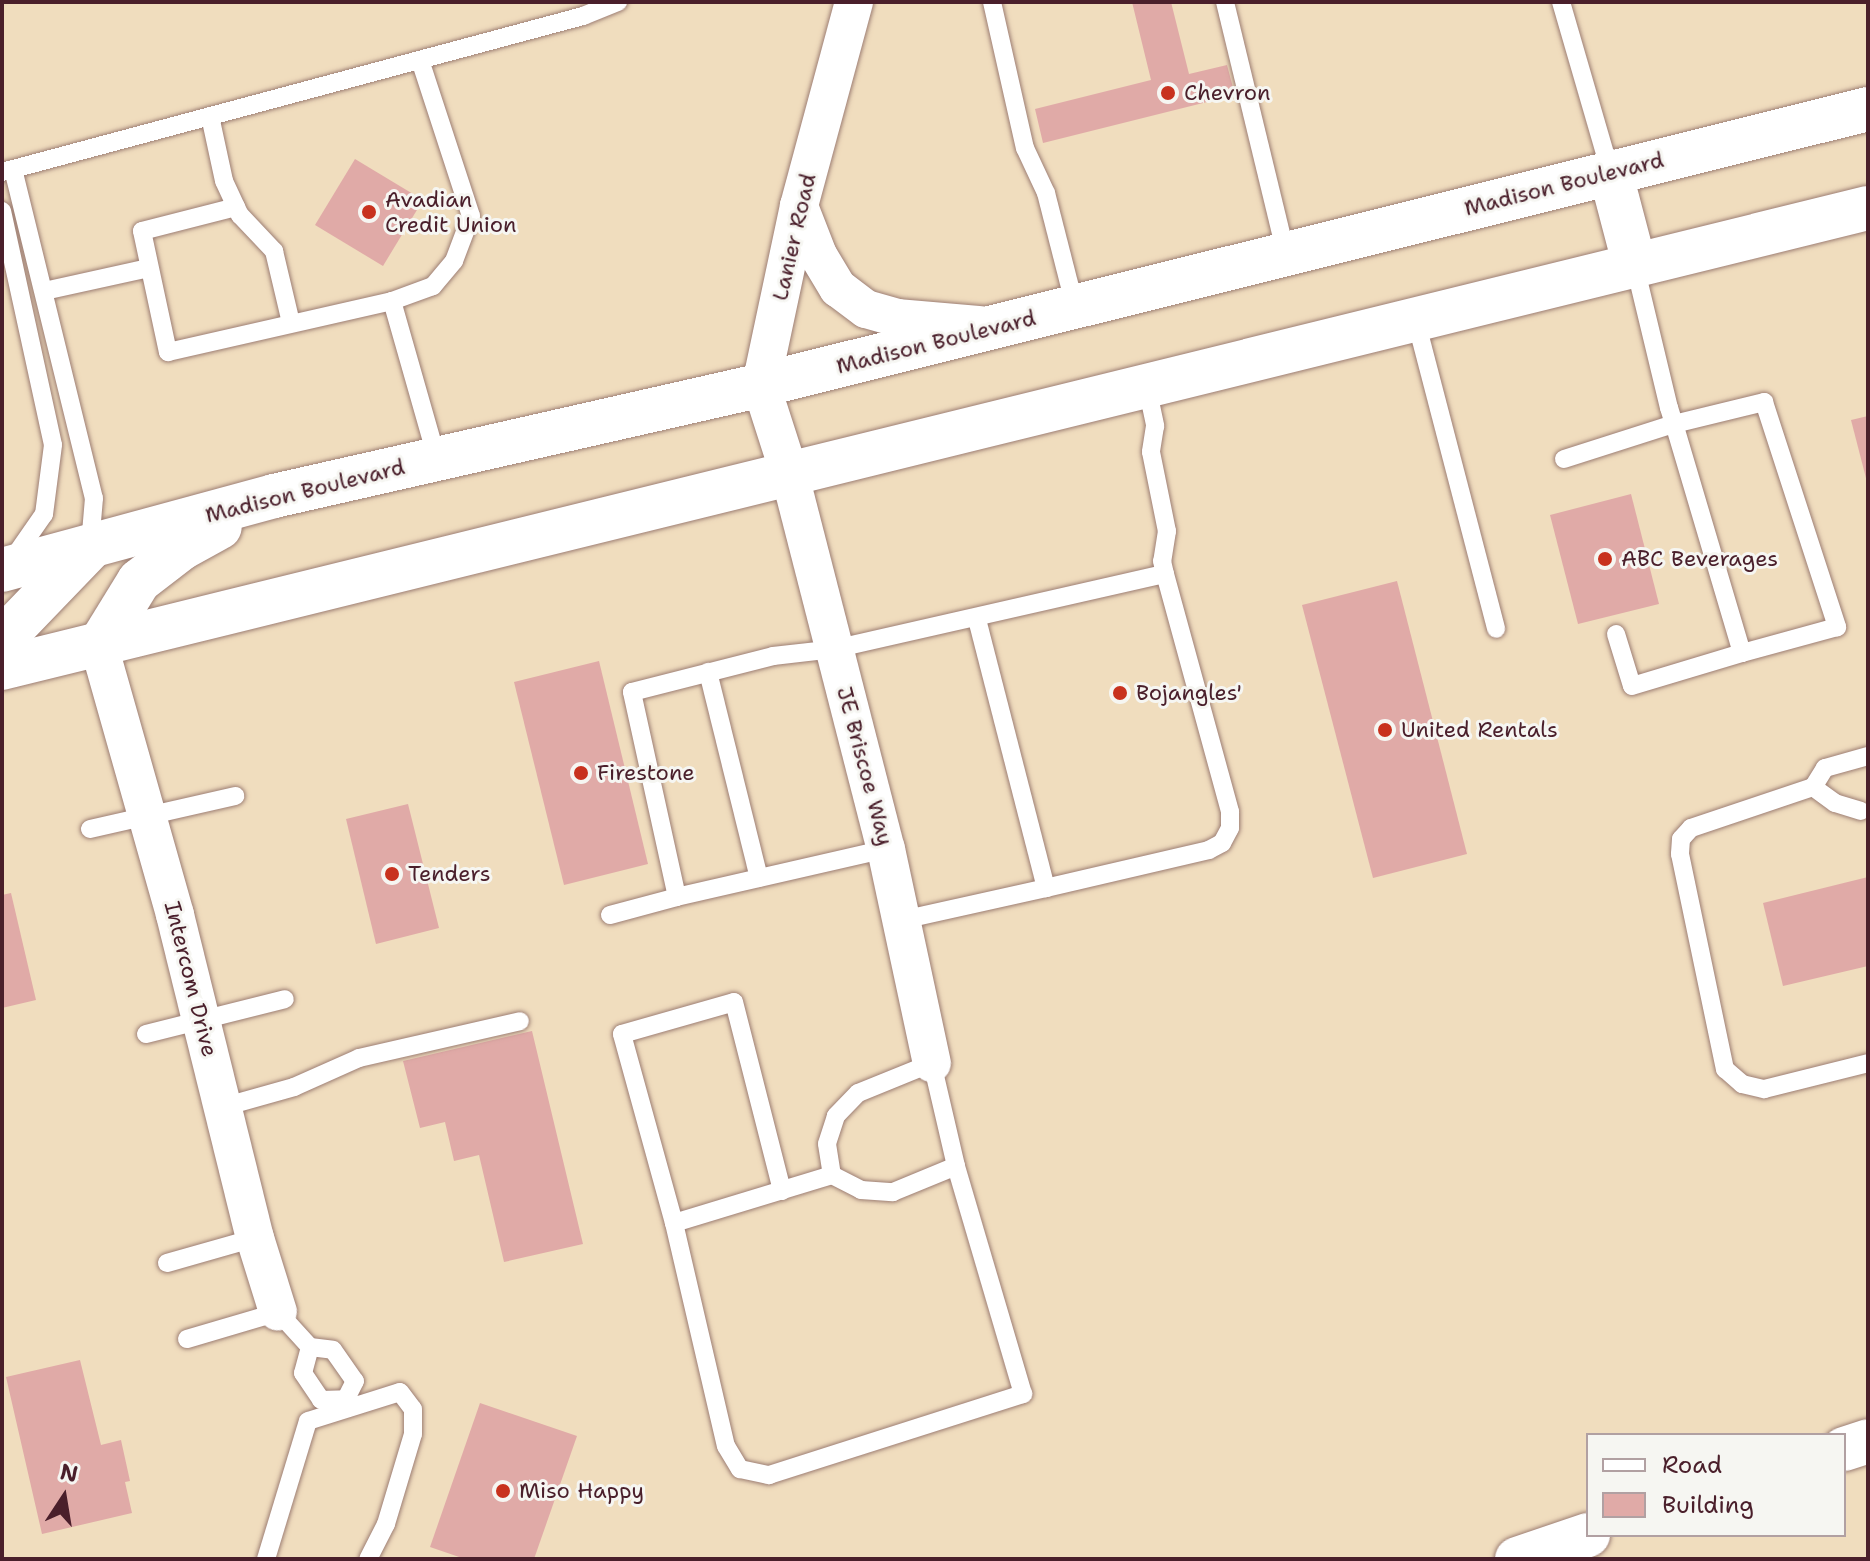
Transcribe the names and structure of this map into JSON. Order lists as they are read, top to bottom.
{
  "streets": {
    "main road": ["Madison Boulevard"],
    "street": ["Lanier Road", "JE Briscoe Way", "Intercom Drive"]
  },
  "crossings": [
    ["Madison Boulevard", "Lanier Road"],
    ["Lanier Road", "JE Briscoe Way"]
  ],
  "places": [
    "Chevron",
    "Avadian Credit Union",
    "ABC Beverages",
    "Bojangles'",
    "United Rentals",
    "Firestone",
    "Tenders",
    "Miso Happy"
  ],
  "legend": ["Road", "Building"],
  "north": "top"
}
